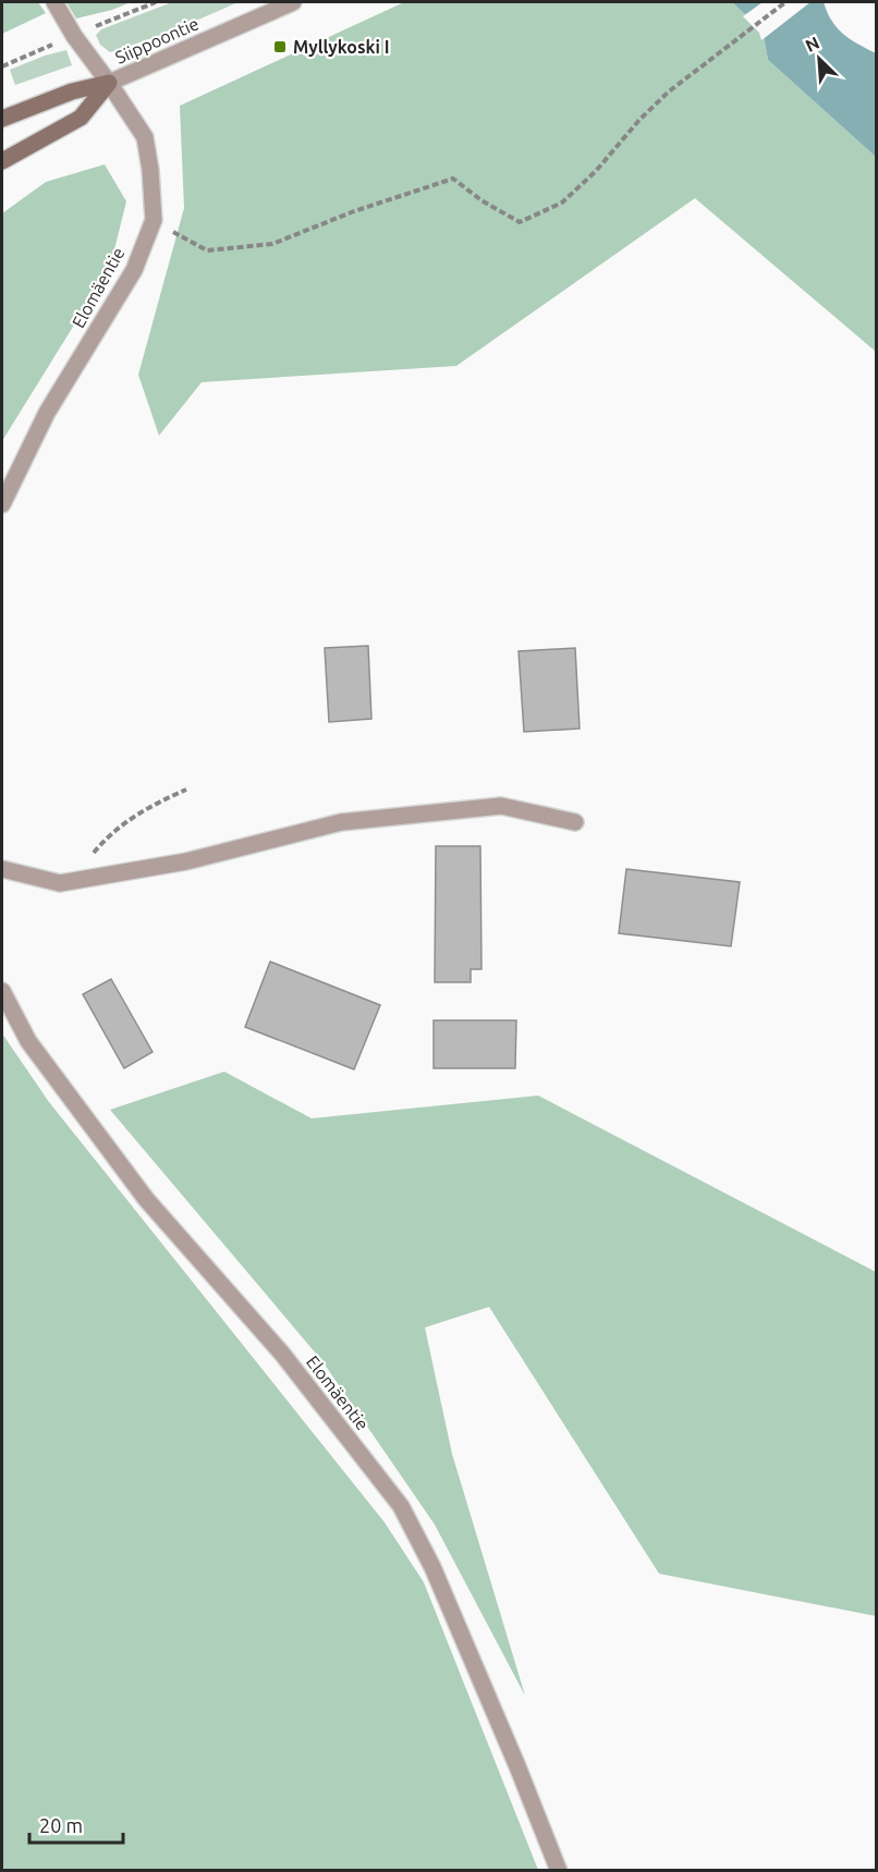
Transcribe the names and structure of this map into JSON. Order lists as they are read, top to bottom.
{
  "streets": {
    "street": ["Siippoontie", "Elomäentie"]
  },
  "crossings": [
    ["Siippoontie", "Elomäentie"]
  ],
  "places": {
    "transit": ["Myllykoski I"]
  },
  "scale_bar": "20 m",
  "north": "top left"
}
